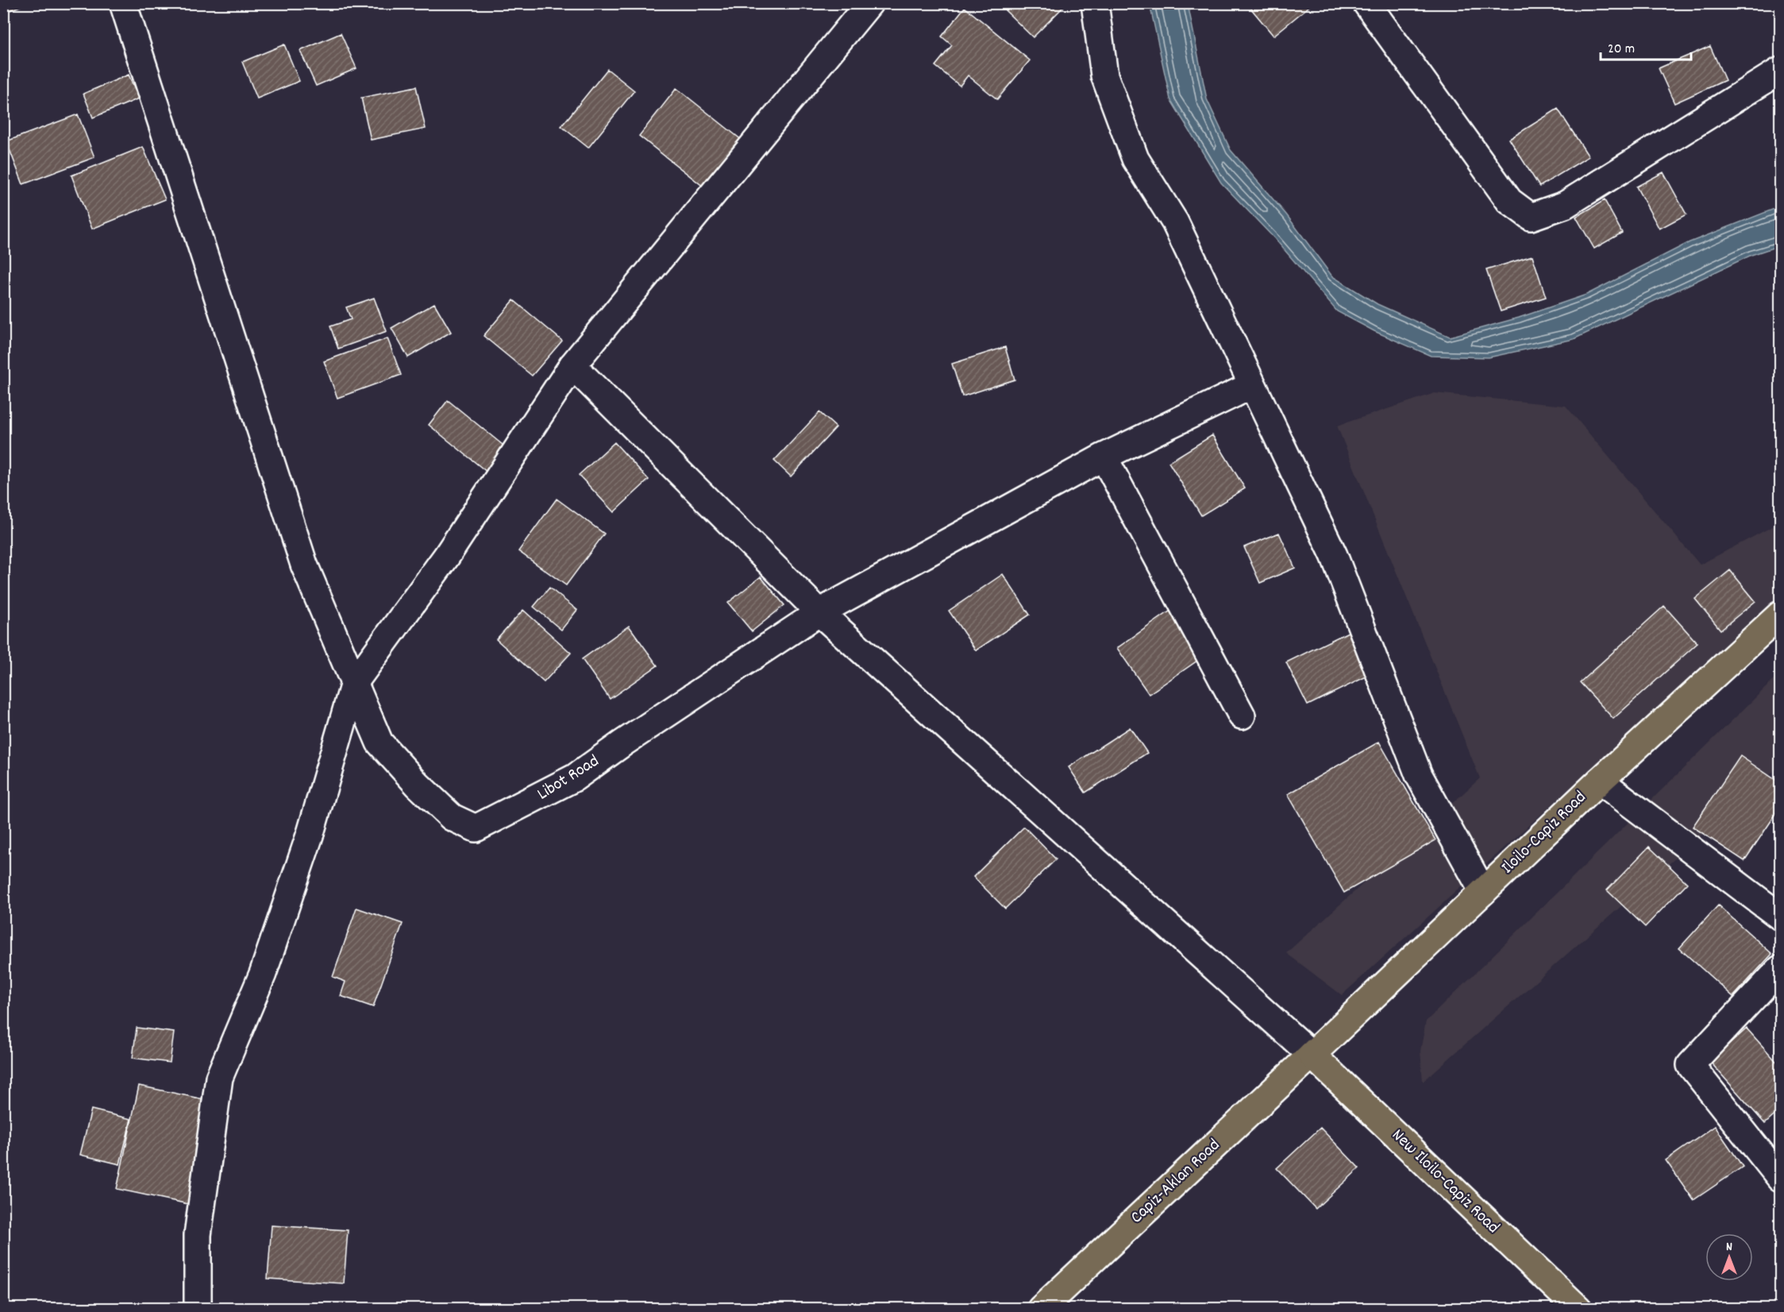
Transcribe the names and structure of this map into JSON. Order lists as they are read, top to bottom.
{
  "streets": {
    "main road": ["Iloilo-Capiz Road", "Capiz-Aklan Road", "New Iloilo-Capiz Road"],
    "street": ["Libot Road"]
  },
  "crossings": [
    ["Iloilo-Capiz Road", "Capiz-Aklan Road"],
    ["Iloilo-Capiz Road", "New Iloilo-Capiz Road"],
    ["Capiz-Aklan Road", "New Iloilo-Capiz Road"]
  ],
  "scale_bar": "20 m",
  "north": "top"
}
